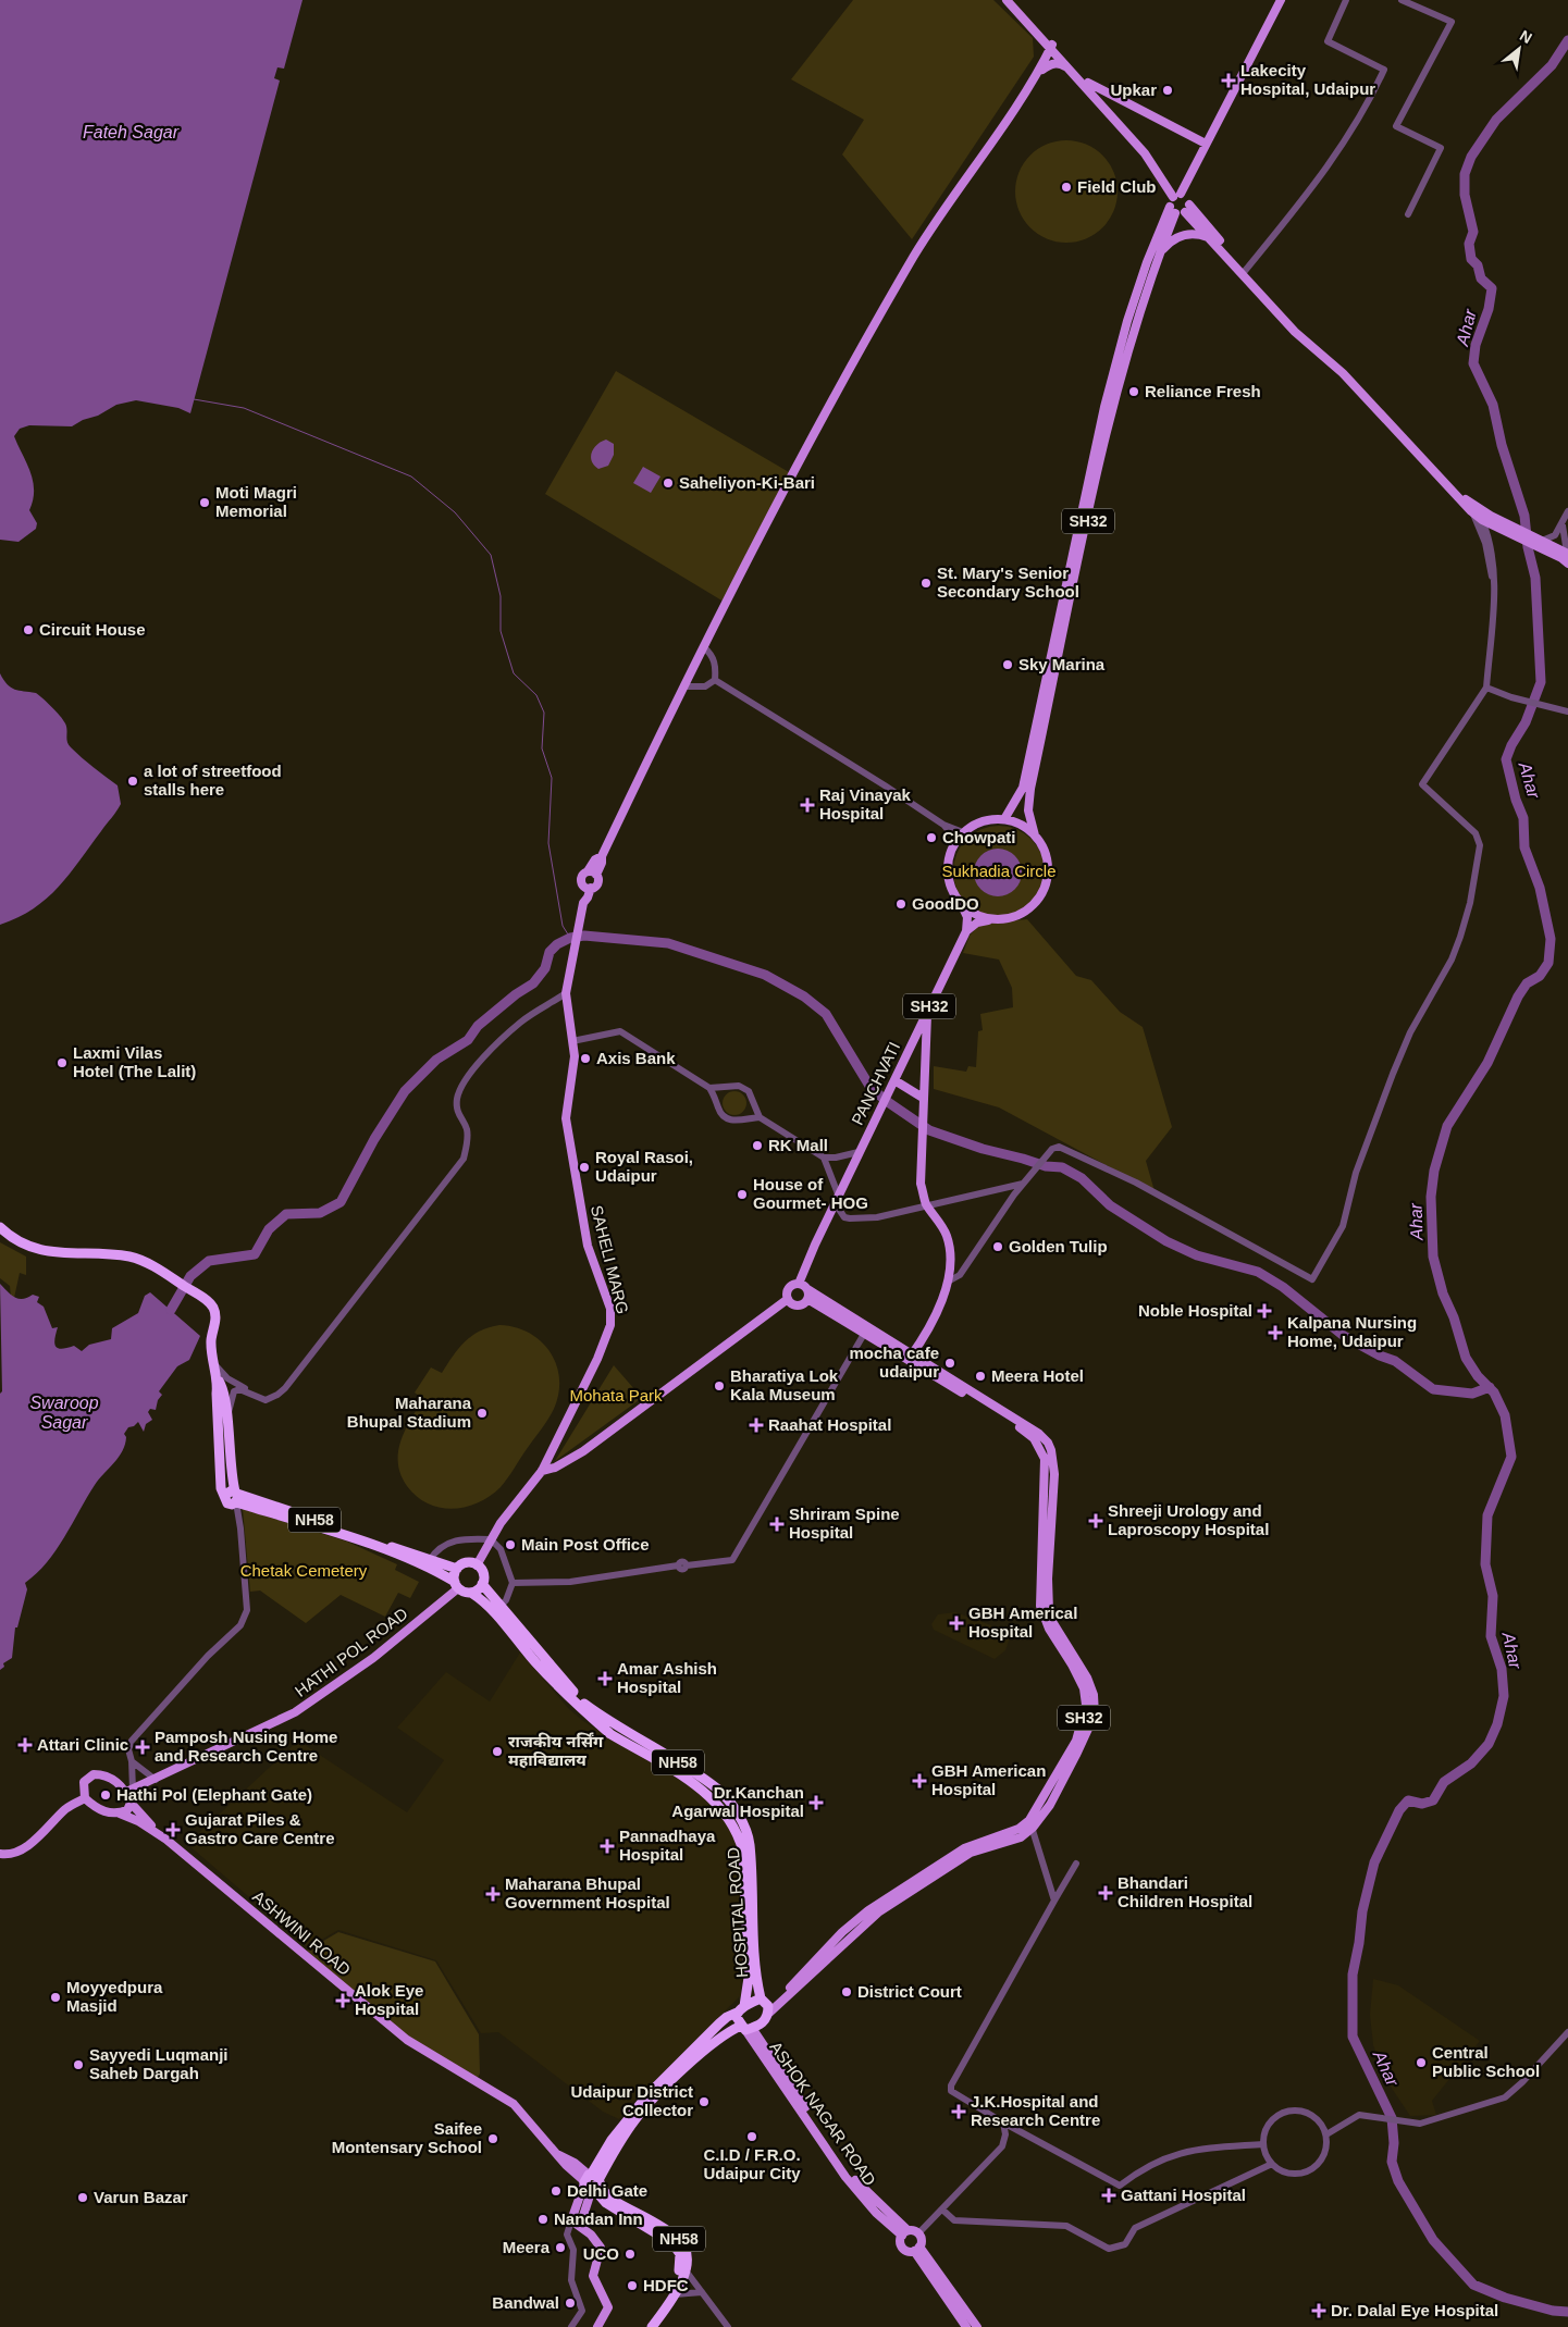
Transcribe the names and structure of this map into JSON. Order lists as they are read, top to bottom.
{
  "streets": {
    "highway": ["NH58", "HOSPITAL ROAD"],
    "main road": [
      "SH32",
      "PANCHVATI",
      "SAHELI MARG",
      "HATHI POL ROAD",
      "ASHWINI ROAD"
    ]
  },
  "crossings": [
    ["SH32", "PANCHVATI"],
    ["SAHELI MARG", "NH58"],
    ["SAHELI MARG", "HATHI POL ROAD"],
    ["SAHELI MARG", "HOSPITAL ROAD"],
    ["NH58", "HATHI POL ROAD"],
    ["NH58", "HOSPITAL ROAD"],
    ["NH58", "ASHWINI ROAD"],
    ["HATHI POL ROAD", "HOSPITAL ROAD"],
    ["HATHI POL ROAD", "ASHWINI ROAD"]
  ],
  "water": ["Fateh Sagar", "Ahar", "Swaroop Sagar"],
  "parks": ["Sukhadia Circle", "Mohata Park", "Chetak Cemetery"],
  "places": {
    "health": [
      "Lakecity Hospital, Udaipur",
      "Raj Vinayak Hospital",
      "Noble Hospital",
      "Kalpana Nursing Home, Udaipur",
      "Raahat Hospital",
      "Shreeji Urology and Laproscopy Hospital",
      "Shriram Spine Hospital",
      "GBH Americal Hospital",
      "Amar Ashish Hospital",
      "Attari Clinic",
      "Pamposh Nusing Home and Research Centre",
      "GBH American Hospital",
      "Dr.Kanchan Agarwal Hospital",
      "Gujarat Piles & Gastro Care Centre",
      "Pannadhaya Hospital",
      "Bhandari Children Hospital",
      "Maharana Bhupal Government Hospital",
      "Alok Eye Hospital",
      "J.K.Hospital and Research Centre",
      "Gattani Hospital",
      "Dr. Dalal Eye Hospital"
    ],
    "other": [
      "Upkar",
      "Field Club",
      "Reliance Fresh",
      "Saheliyon-Ki-Bari",
      "Moti Magri Memorial",
      "St. Mary's Senior Secondary School",
      "Circuit House",
      "Sky Marina",
      "a lot of streetfood stalls here",
      "Chowpati",
      "GoodDO",
      "Axis Bank",
      "Laxmi Vilas Hotel (The Lalit)",
      "RK Mall",
      "Royal Rasoi, Udaipur",
      "House of Gourmet- HOG",
      "Golden Tulip",
      "mocha cafe udaipur",
      "Meera Hotel",
      "Bharatiya Lok Kala Museum",
      "Maharana Bhupal Stadium",
      "Main Post Office",
      "राजकीय नर्सिंग महाविद्यालय",
      "Hathi Pol (Elephant Gate)",
      "District Court",
      "Moyyedpura Masjid",
      "Central Public School",
      "Sayyedi Luqmanji Saheb Dargah",
      "Udaipur District Collector",
      "C.I.D / F.R.O. Udaipur City",
      "Saifee Montensary School",
      "Delhi Gate",
      "Varun Bazar",
      "Nandan Inn",
      "Meera",
      "UCO",
      "HDFC",
      "Bandwal"
    ]
  },
  "north": "top right"
}
